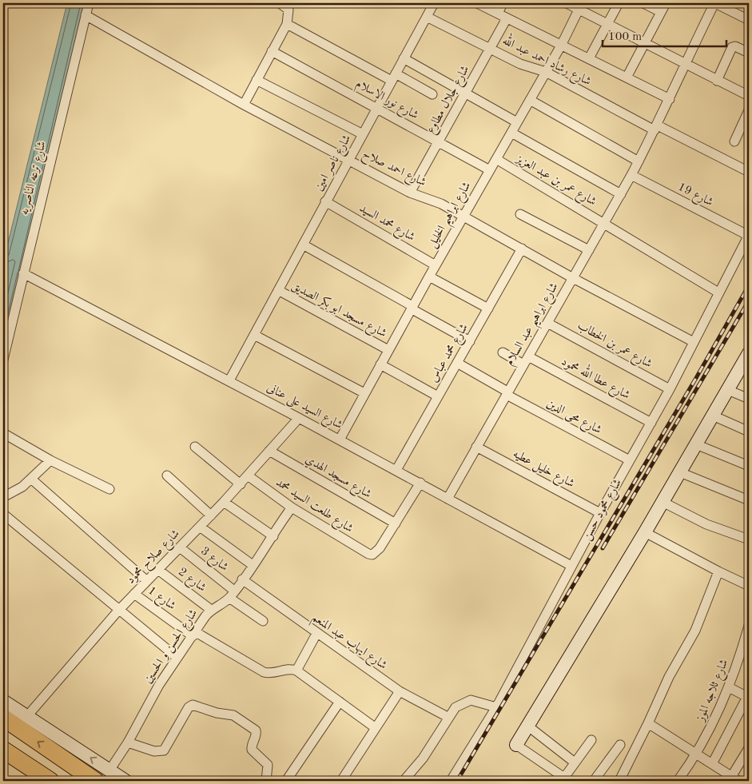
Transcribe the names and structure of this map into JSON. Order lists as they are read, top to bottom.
{
  "streets": {
    "street": [
      "شارع رشاد احمد عبد الله",
      "شارع نور الاسلام",
      "شارع جلال مطاوع",
      "شارع ناصر امين",
      "شارع احمد صلاح",
      "شارع ترعه الناصريه",
      "شارع عمر بن عبد العزيز",
      "شارع 19",
      "شارع ابراهيم الخليل",
      "شارع محمد السيد",
      "شارع مسجد ابو بكر الصديق",
      "شارع ابراهيم عبد السلام",
      "شارع عمر بن الخطاب",
      "شارع محمد عباس",
      "شارع عطا الله محمود",
      "شارع السيد على عنانى",
      "شارع محى الدين",
      "شارع خليل عطيه",
      "شارع مسجد الهدي",
      "شارع طلعت السيد محمد",
      "شارع محمود حسن",
      "شارع صلاح محمود",
      "شارع 3",
      "شارع 2",
      "شارع 1",
      "شارع ايهاب عبد المنعم",
      "شارع الحسن و الحسين",
      "شارع ثلاجه الموز"
    ]
  },
  "crossings": [
    ["شارع رشاد احمد عبد الله", "شارع جلال مطاوع"],
    ["شارع رشاد احمد عبد الله", "شارع ناصر امين"],
    ["شارع رشاد احمد عبد الله", "شارع ابراهيم الخليل"],
    ["شارع رشاد احمد عبد الله", "شارع ابراهيم عبد السلام"],
    ["شارع نور الاسلام", "شارع جلال مطاوع"],
    ["شارع نور الاسلام", "شارع ناصر امين"],
    ["شارع نور الاسلام", "شارع ابراهيم الخليل"],
    ["شارع جلال مطاوع", "شارع احمد صلاح"],
    ["شارع ناصر امين", "شارع احمد صلاح"],
    ["شارع ناصر امين", "شارع محمد السيد"],
    ["شارع ناصر امين", "شارع مسجد ابو بكر الصديق"],
    ["شارع ناصر امين", "شارع السيد على عنانى"],
    ["شارع احمد صلاح", "شارع ترعه الناصريه"],
    ["شارع احمد صلاح", "شارع ابراهيم الخليل"],
    ["شارع احمد صلاح", "شارع ابراهيم عبد السلام"],
    ["شارع احمد صلاح", "شارع محمد عباس"],
    ["شارع احمد صلاح", "شارع محمود حسن"],
    ["شارع ترعه الناصريه", "شارع السيد على عنانى"],
    ["شارع عمر بن عبد العزيز", "شارع ابراهيم الخليل"],
    ["شارع عمر بن عبد العزيز", "شارع ابراهيم عبد السلام"],
    ["شارع عمر بن عبد العزيز", "شارع محمود حسن"],
    ["شارع 19", "شارع ابراهيم عبد السلام"],
    ["شارع 19", "شارع محمود حسن"],
    ["شارع ابراهيم الخليل", "شارع محمد السيد"],
    ["شارع ابراهيم الخليل", "شارع مسجد ابو بكر الصديق"],
    ["شارع ابراهيم الخليل", "شارع السيد على عنانى"],
    ["شارع ابراهيم عبد السلام", "شارع عمر بن الخطاب"],
    ["شارع ابراهيم عبد السلام", "شارع عطا الله محمود"],
    ["شارع ابراهيم عبد السلام", "شارع السيد على عنانى"],
    ["شارع ابراهيم عبد السلام", "شارع محى الدين"],
    ["شارع ابراهيم عبد السلام", "شارع خليل عطيه"],
    ["شارع عمر بن الخطاب", "شارع محمود حسن"],
    ["شارع محمد عباس", "شارع السيد على عنانى"],
    ["شارع محمد عباس", "شارع محى الدين"],
    ["شارع عطا الله محمود", "شارع محمود حسن"],
    ["شارع السيد على عنانى", "شارع محمود حسن"],
    ["شارع السيد على عنانى", "شارع صلاح محمود"],
    ["شارع محى الدين", "شارع محمود حسن"],
    ["شارع خليل عطيه", "شارع محمود حسن"],
    ["شارع مسجد الهدي", "شارع طلعت السيد محمد"],
    ["شارع مسجد الهدي", "شارع صلاح محمود"],
    ["شارع طلعت السيد محمد", "شارع صلاح محمود"],
    ["شارع طلعت السيد محمد", "شارع الحسن و الحسين"],
    ["شارع صلاح محمود", "شارع 3"],
    ["شارع صلاح محمود", "شارع 2"],
    ["شارع صلاح محمود", "شارع 1"],
    ["شارع 3", "شارع الحسن و الحسين"],
    ["شارع 2", "شارع الحسن و الحسين"],
    ["شارع 1", "شارع الحسن و الحسين"],
    ["شارع ايهاب عبد المنعم", "شارع الحسن و الحسين"]
  ],
  "scale_bar": "100 m"
}
